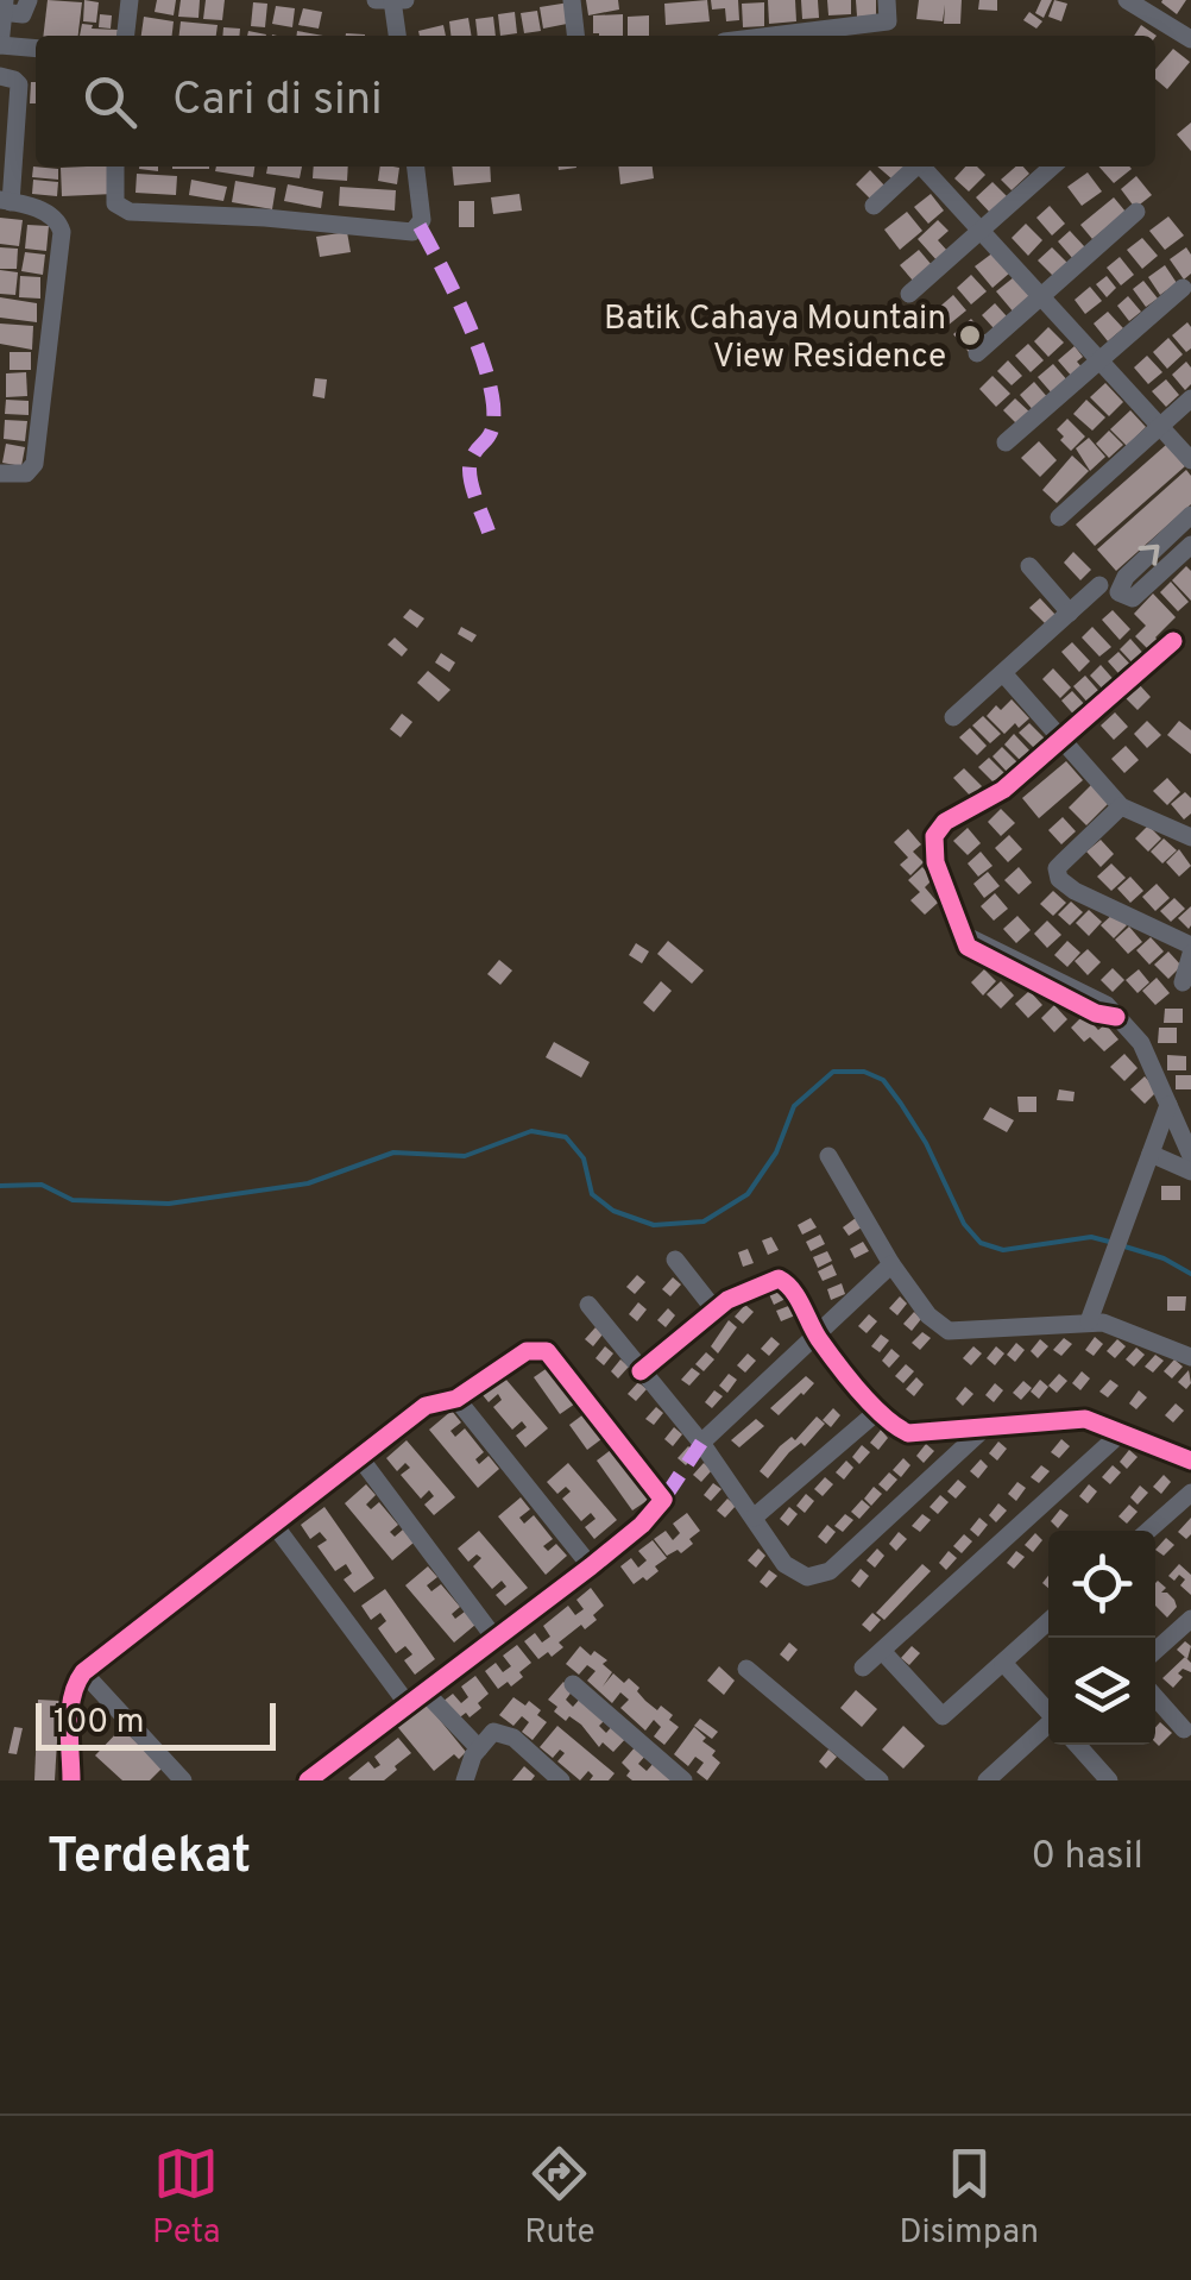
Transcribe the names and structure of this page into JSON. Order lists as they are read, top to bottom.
{
  "places": ["Batik Cahaya Mountain View Residence"],
  "scale_bar": "100 m",
  "page": {
    "search": "Cari di sini",
    "scale": "100 m",
    "heading": ["Terdekat", "0 hasil"],
    "nav": ["Peta", "Rute", "Disimpan"]
  }
}
